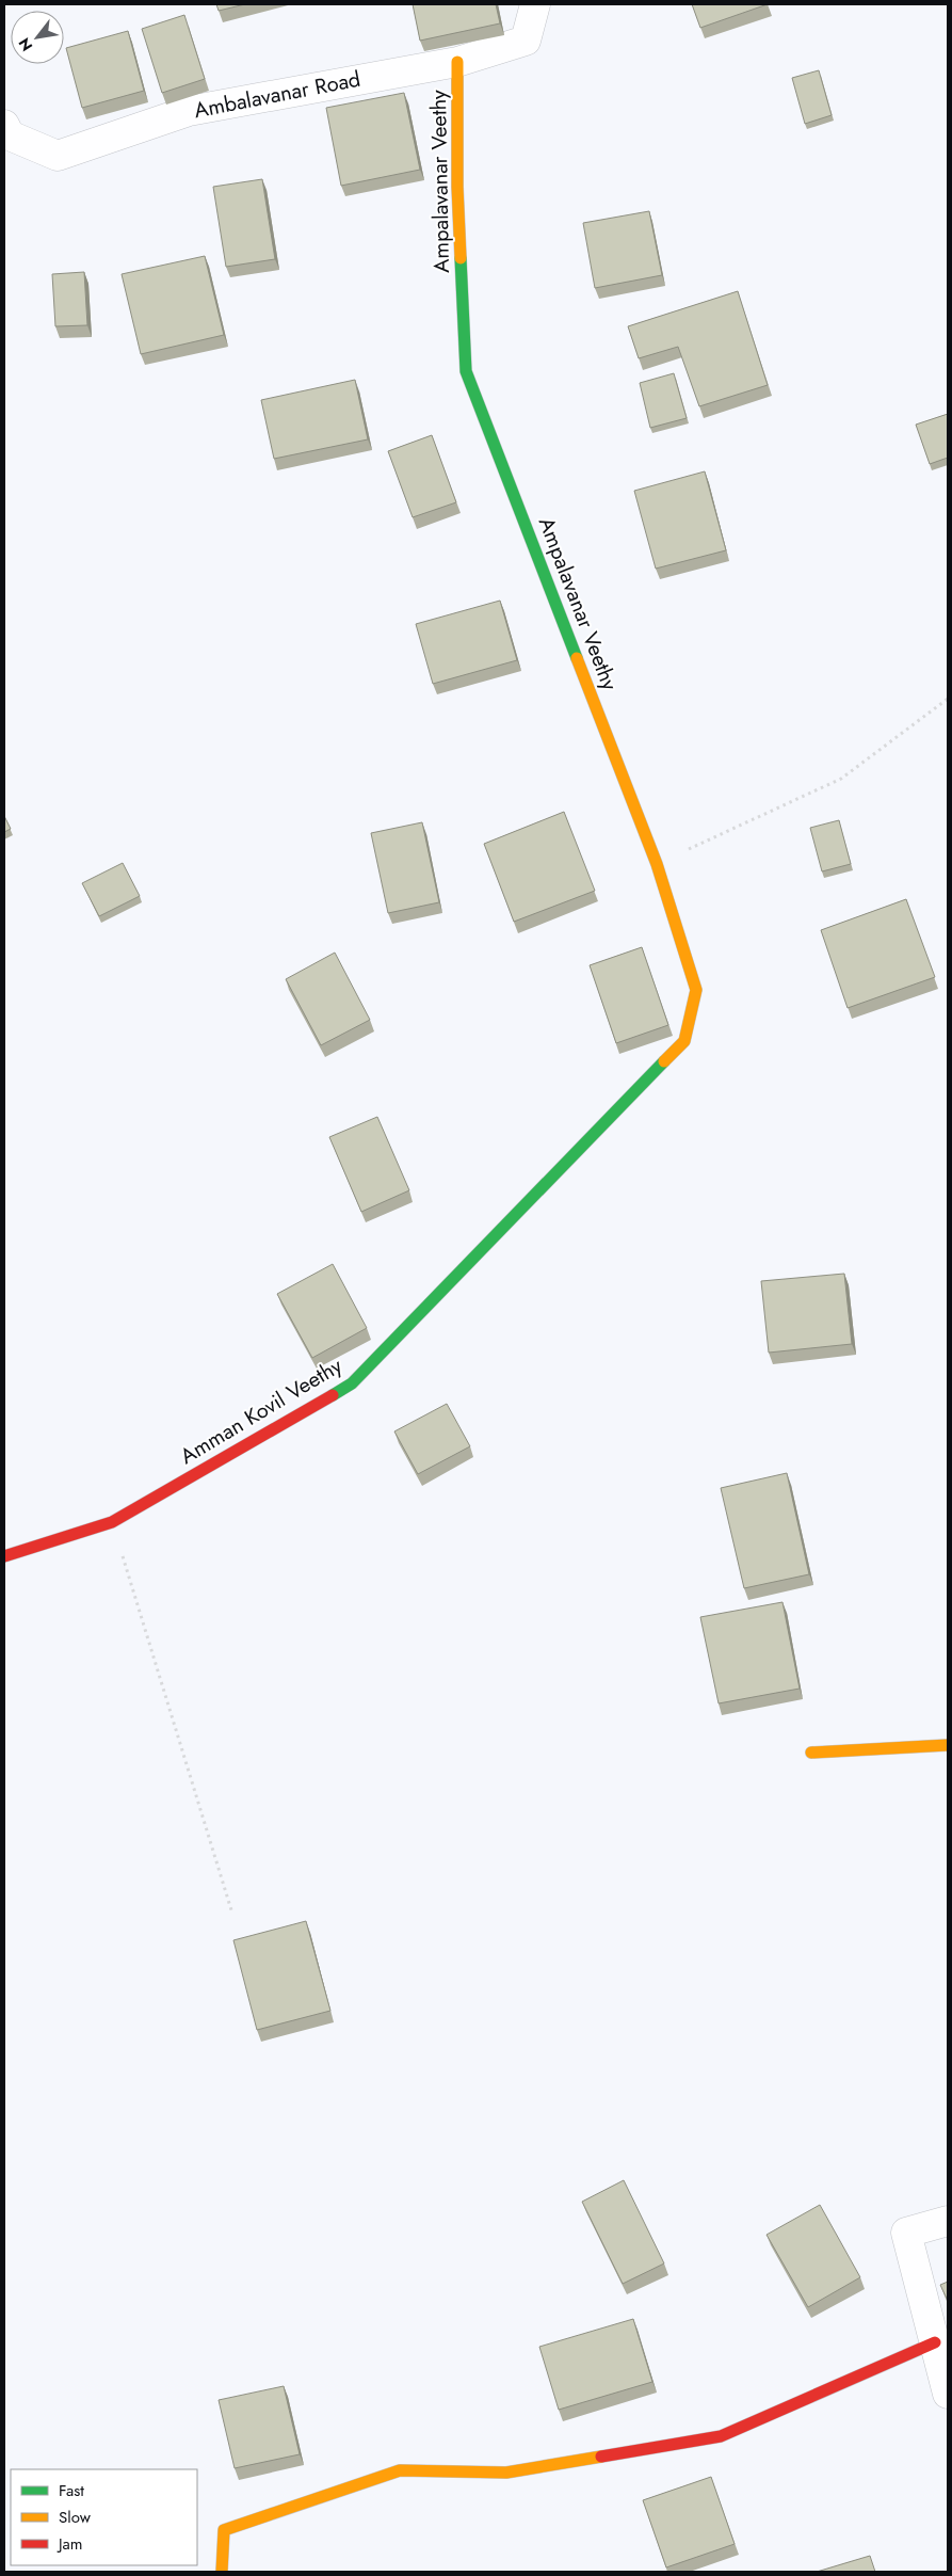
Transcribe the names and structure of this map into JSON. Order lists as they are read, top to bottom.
{
  "streets": {
    "street": ["Ambalavanar Road", "Ampalavanar Veethy", "Amman Kovil Veethy"]
  },
  "crossings": [
    ["Ambalavanar Road", "Ampalavanar Veethy"],
    ["Ampalavanar Veethy", "Amman Kovil Veethy"]
  ],
  "legend": ["Fast", "Slow", "Jam"],
  "north": "bottom left"
}
